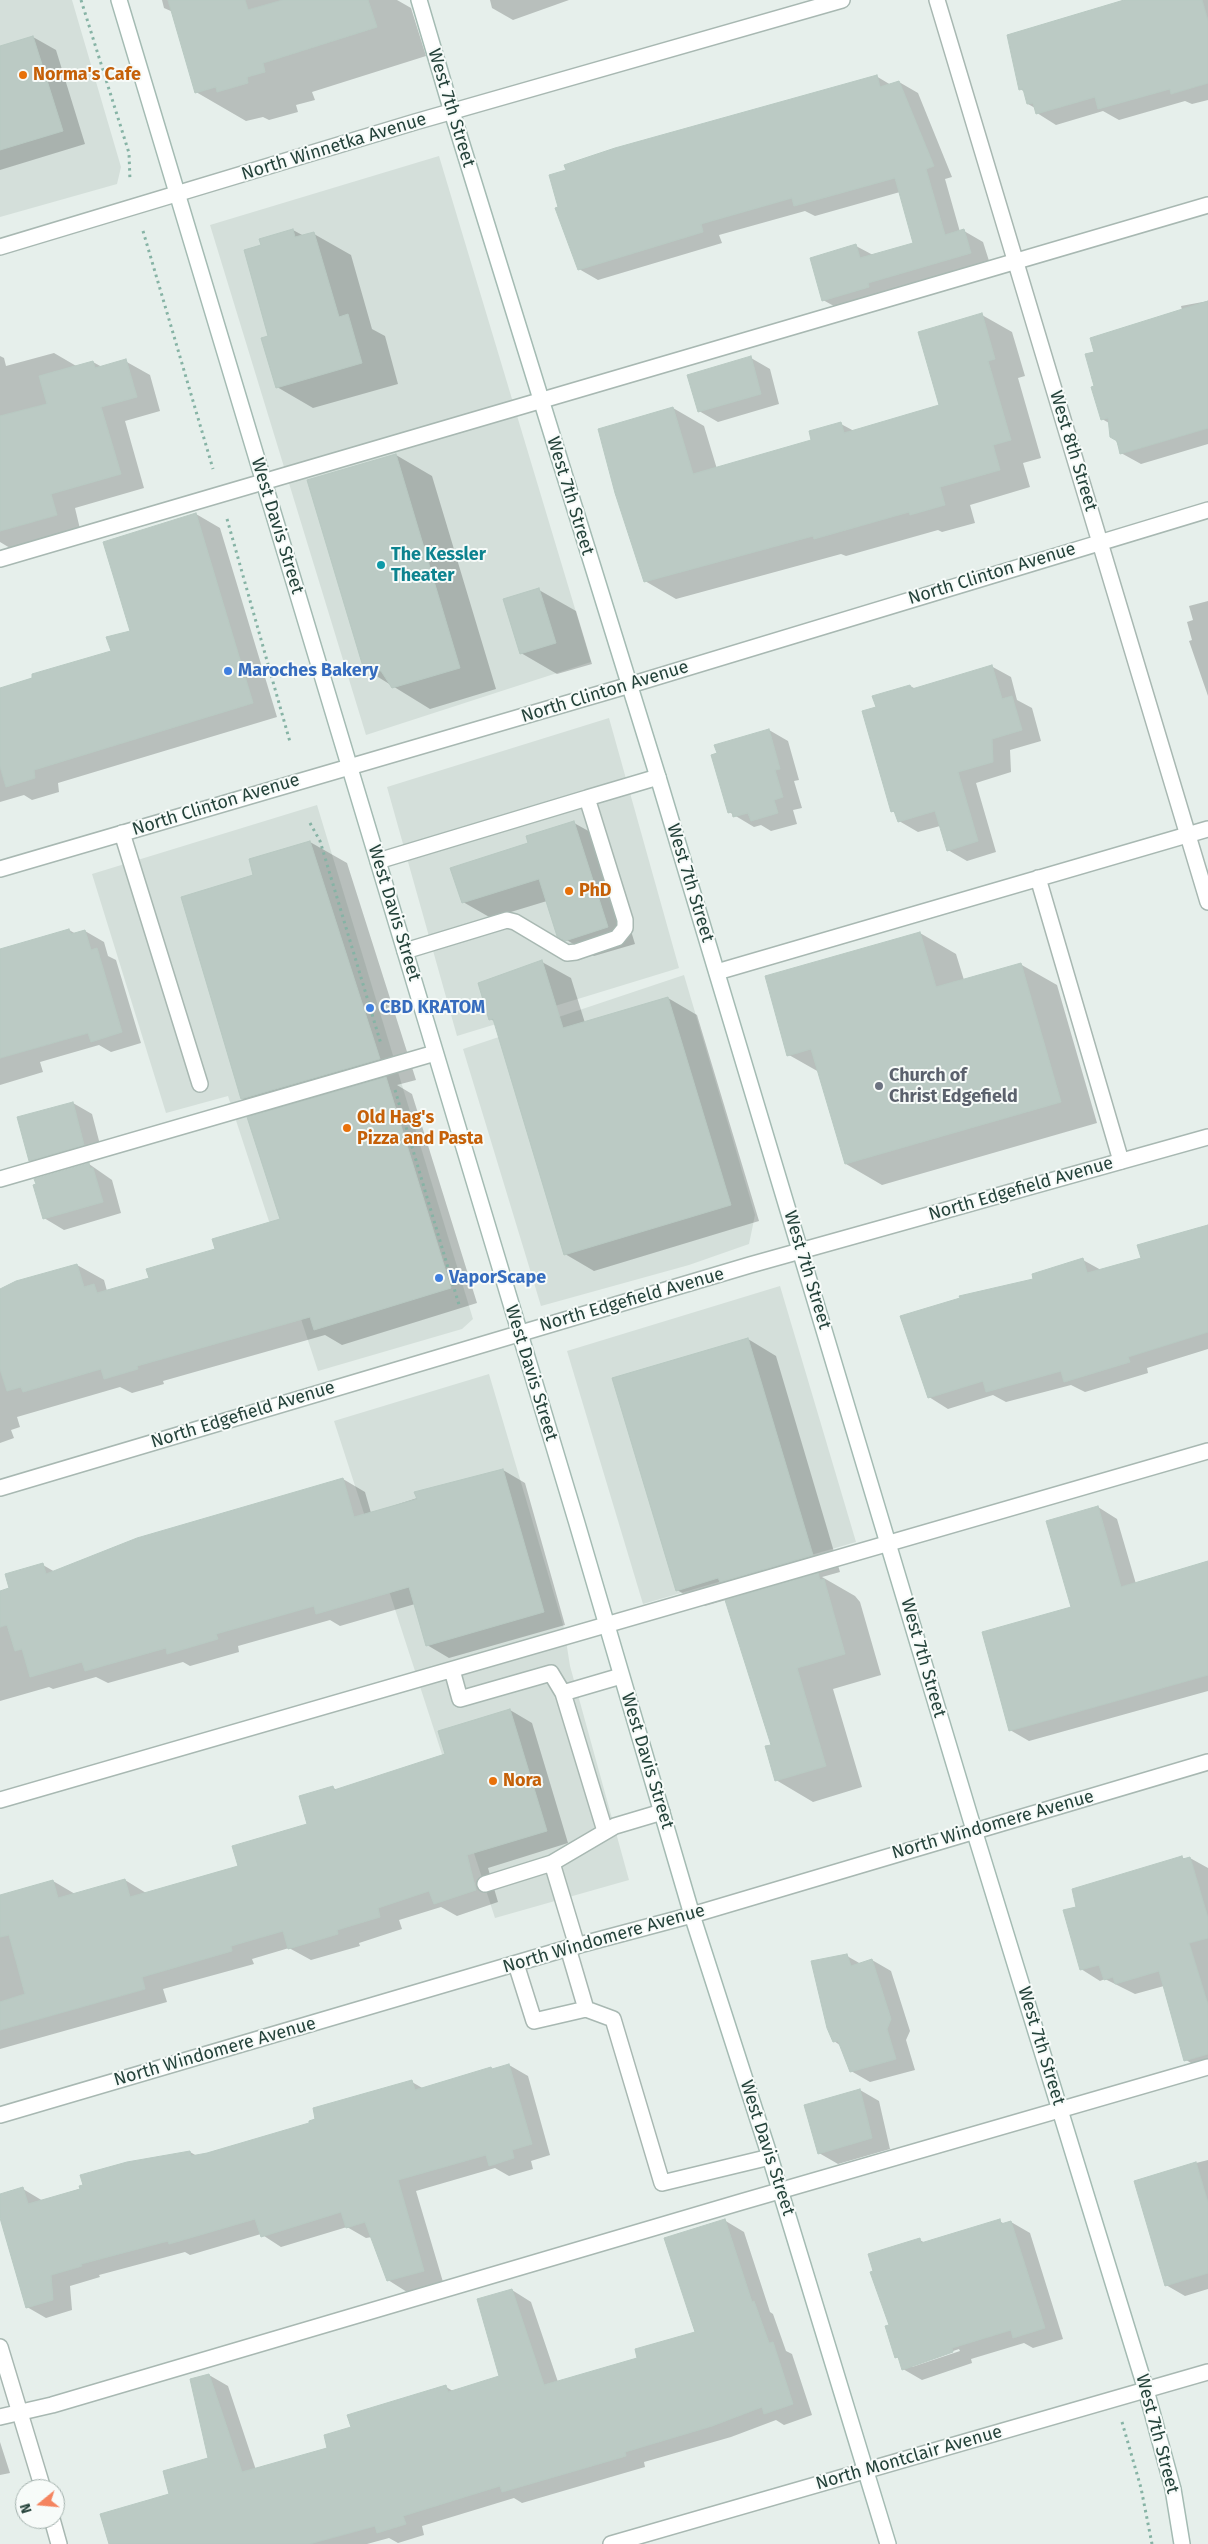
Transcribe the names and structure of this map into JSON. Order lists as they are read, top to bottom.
{
  "streets": {
    "street": [
      "West 7th Street",
      "North Winnetka Avenue",
      "West 8th Street",
      "West Davis Street",
      "North Clinton Avenue",
      "North Edgefield Avenue",
      "North Windomere Avenue",
      "North Montclair Avenue"
    ]
  },
  "crossings": [
    ["West 7th Street", "North Winnetka Avenue"],
    ["West 7th Street", "North Clinton Avenue"],
    ["West 7th Street", "North Edgefield Avenue"],
    ["West 7th Street", "North Windomere Avenue"],
    ["West 7th Street", "North Montclair Avenue"],
    ["North Winnetka Avenue", "West Davis Street"],
    ["West 8th Street", "North Clinton Avenue"],
    ["West Davis Street", "North Clinton Avenue"],
    ["West Davis Street", "North Edgefield Avenue"],
    ["West Davis Street", "North Windomere Avenue"],
    ["West Davis Street", "North Montclair Avenue"]
  ],
  "places": [
    "Norma's Cafe",
    "The Kessler Theater",
    "Maroches Bakery",
    "PhD",
    "CBD KRATOM",
    "Church of Christ Edgefield",
    "Old Hag's Pizza and Pasta",
    "VaporScape",
    "Nora"
  ],
  "north": "left"
}
